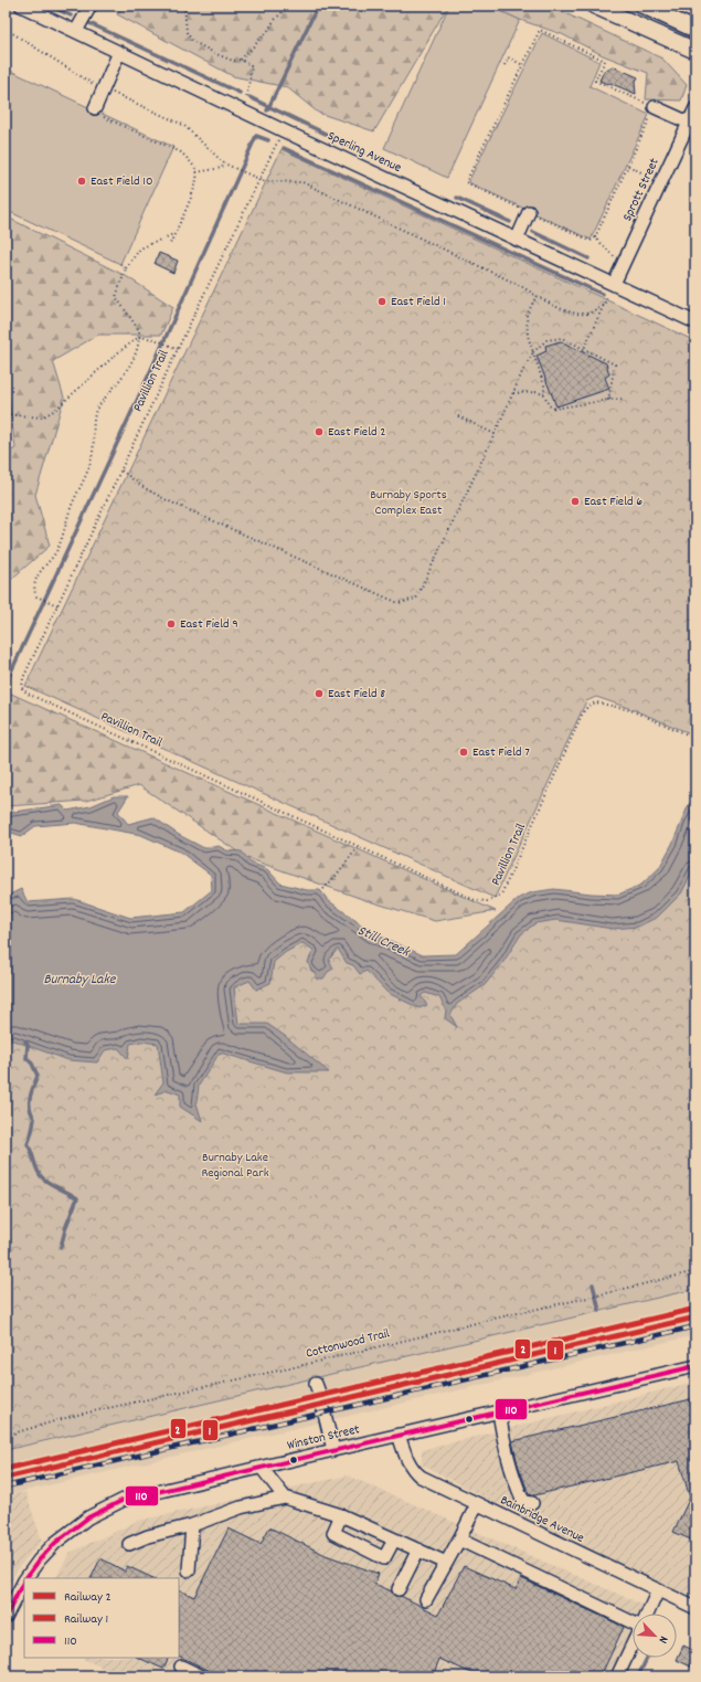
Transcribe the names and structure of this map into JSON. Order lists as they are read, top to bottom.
{
  "streets": {
    "street": [
      "Sperling Avenue",
      "Sprott Street",
      "Winston Street",
      "Bainbridge Avenue"
    ],
    "path": ["Pavillion Trail", "Cottonwood Trail"]
  },
  "crossings": [
    ["Sperling Avenue", "Sprott Street"],
    ["Sperling Avenue", "Pavillion Trail"],
    ["Winston Street", "Bainbridge Avenue"]
  ],
  "water": ["Still Creek", "Burnaby Lake"],
  "parks": ["Burnaby Sports Complex East", "Burnaby Lake Regional Park"],
  "places": [
    "East Field 10",
    "East Field 1",
    "East Field 2",
    "East Field 6",
    "East Field 9",
    "East Field 8",
    "East Field 7"
  ],
  "lines": ["rail line 2", "rail line 1", "transit line 110"],
  "legend": ["Railway 2", "Railway 1", "110"],
  "north": "bottom right"
}
